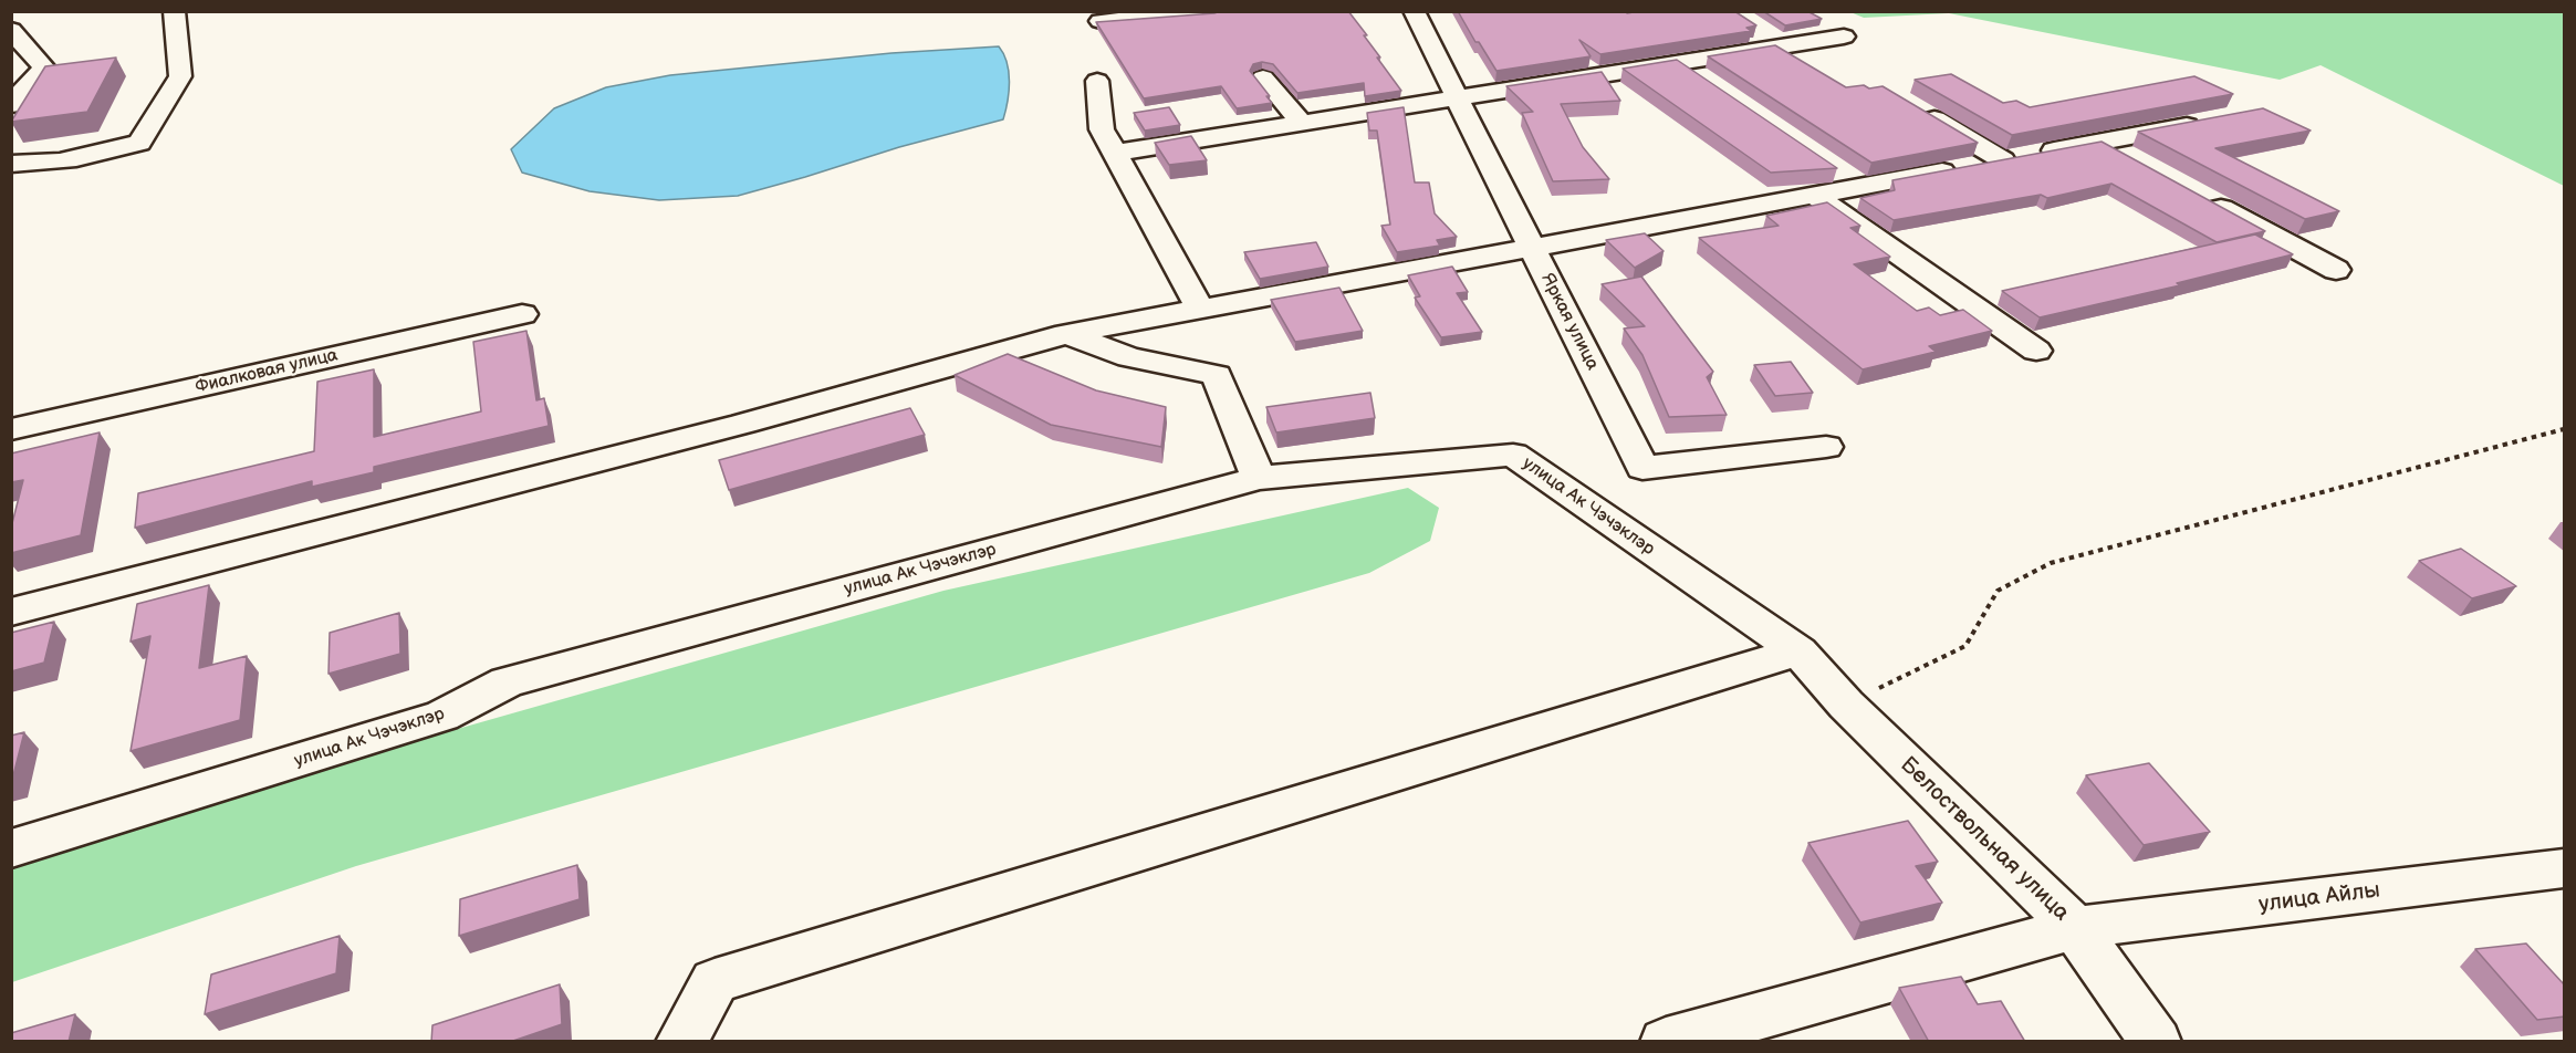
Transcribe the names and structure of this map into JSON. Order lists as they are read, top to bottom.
{
  "streets": {
    "street": [
      "Яркая улица",
      "Фиалковая улица",
      "улица Ак Чэчэклэр",
      "Белоствольная улица",
      "улица Айлы"
    ]
  },
  "crossings": [
    ["улица Ак Чэчэклэр", "Белоствольная улица"],
    ["Белоствольная улица", "улица Айлы"]
  ]
}
